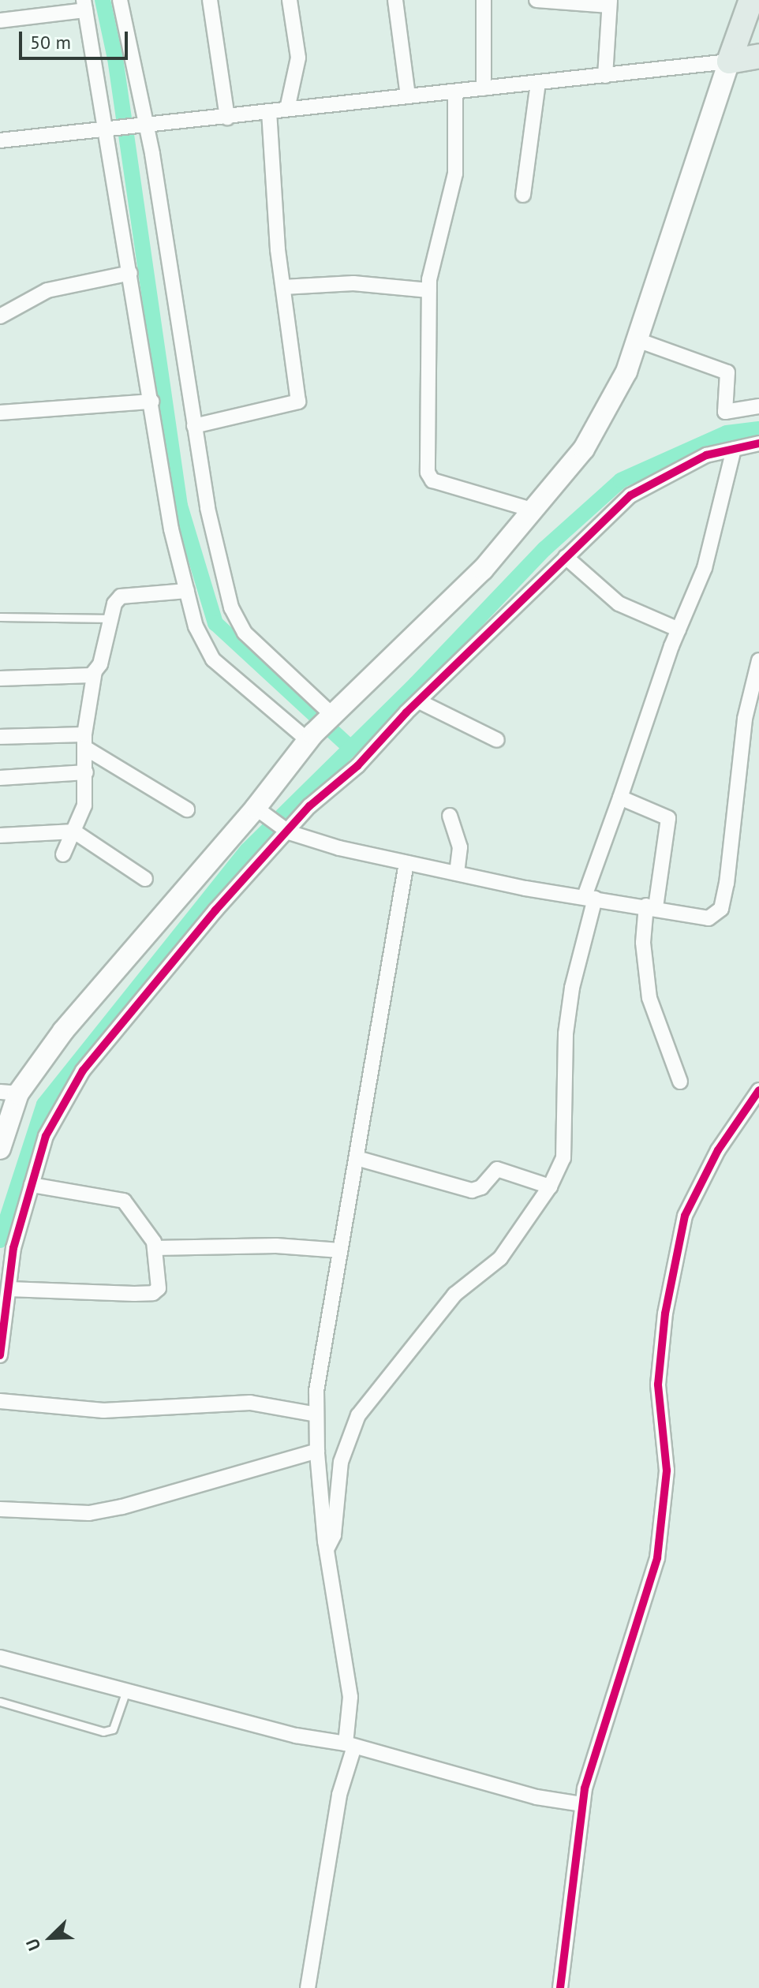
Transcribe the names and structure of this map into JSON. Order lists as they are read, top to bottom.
{
  "scale_bar": "50 m",
  "north": "bottom left"
}
